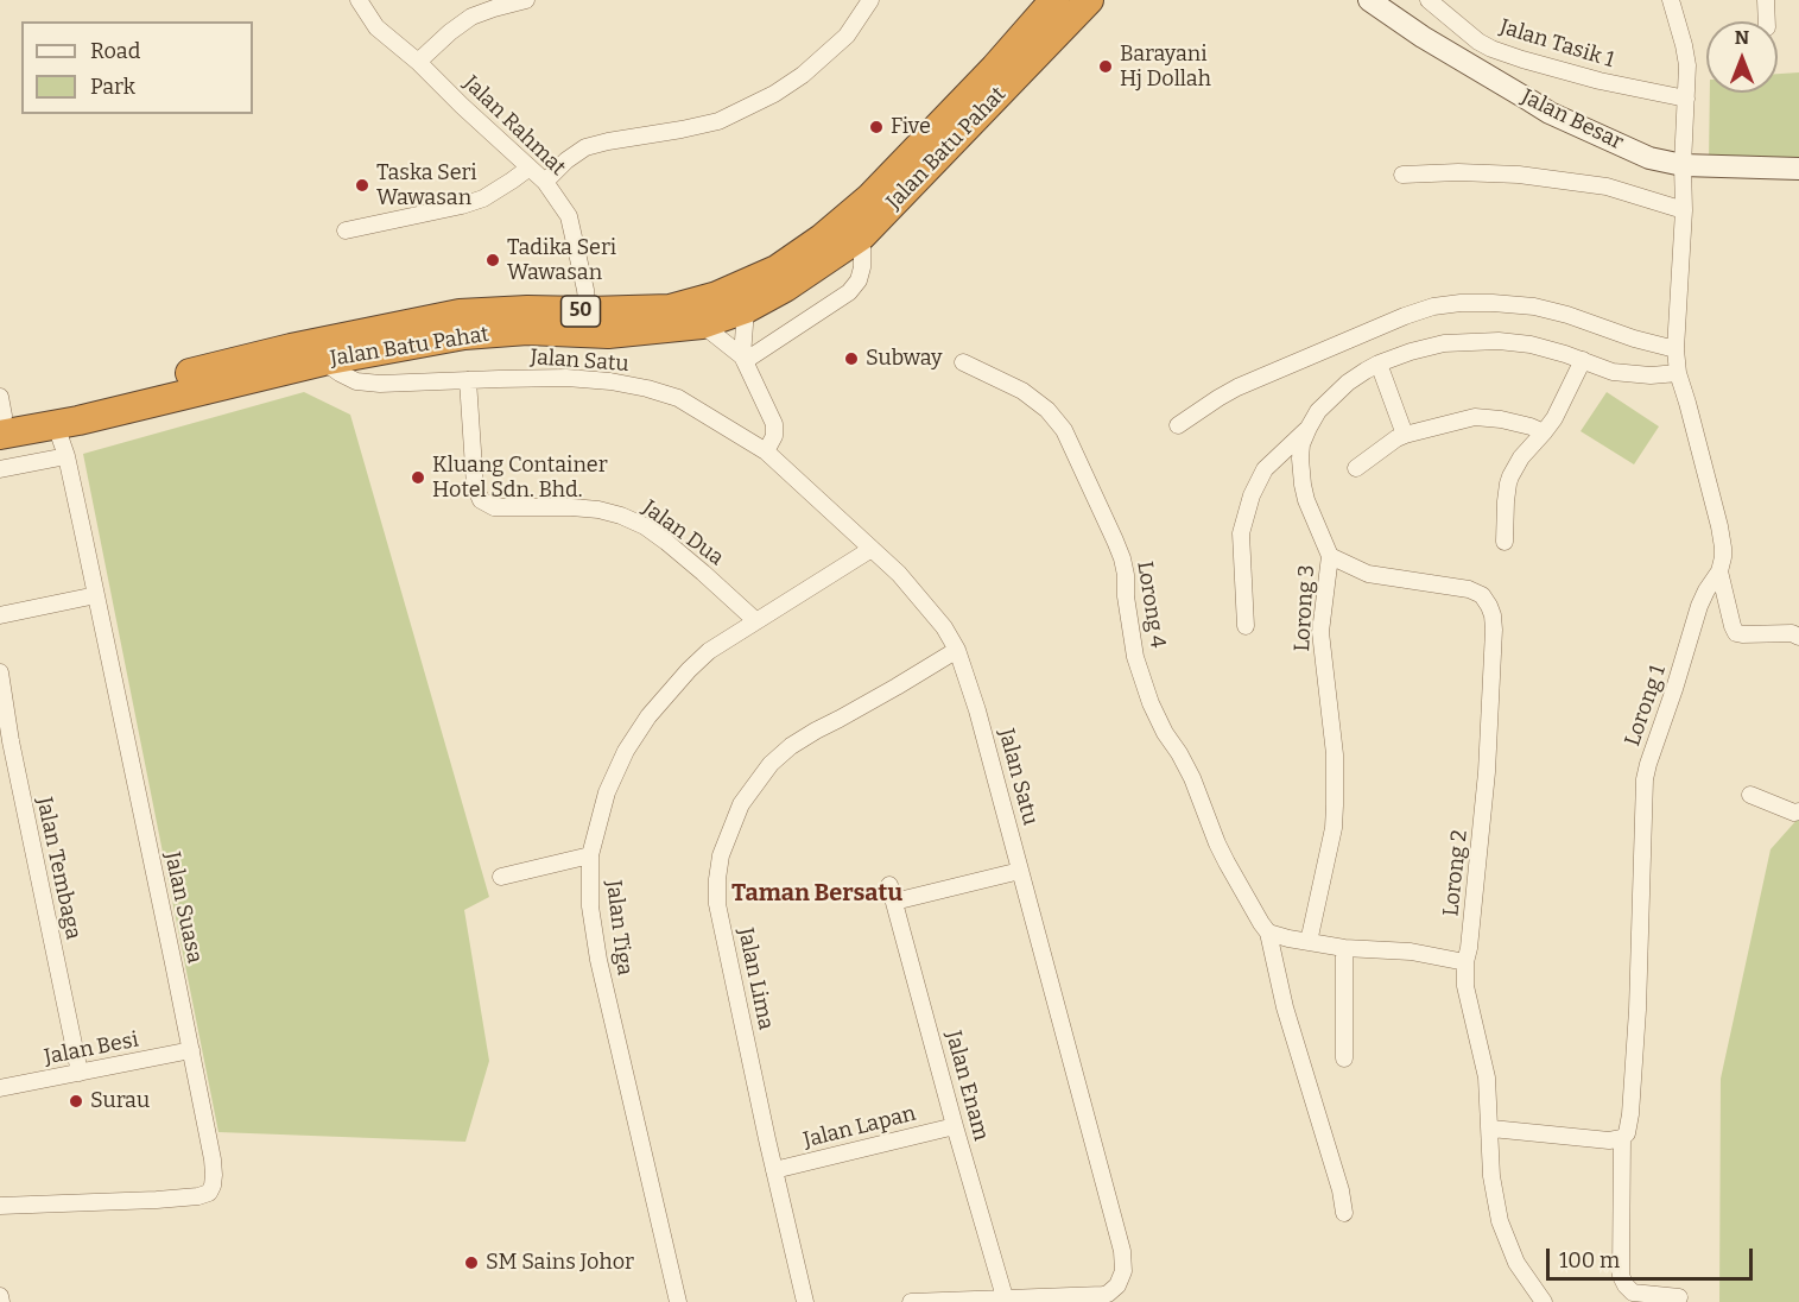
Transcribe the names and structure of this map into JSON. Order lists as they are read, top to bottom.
{
  "streets": {
    "highway": ["Jalan Batu Pahat", "50"],
    "main road": ["Jalan Besar"],
    "street": [
      "Jalan Tasik 1",
      "Jalan Rahmat",
      "Jalan Satu",
      "Jalan Dua",
      "Lorong 4",
      "Lorong 3",
      "Lorong 1",
      "Jalan Tembaga",
      "Lorong 2",
      "Jalan Suasa",
      "Jalan Tiga",
      "Jalan Lima",
      "Jalan Besi",
      "Jalan Enam",
      "Jalan Lapan"
    ]
  },
  "crossings": [
    ["Jalan Tasik 1", "Lorong 1"],
    ["Jalan Besar", "Lorong 1"],
    ["Jalan Rahmat", "Jalan Batu Pahat"],
    ["Jalan Batu Pahat", "Jalan Satu"],
    ["Jalan Batu Pahat", "Jalan Suasa"],
    ["Jalan Satu", "Jalan Dua"],
    ["Jalan Satu", "Jalan Tiga"],
    ["Jalan Satu", "Jalan Lima"],
    ["Jalan Satu", "Jalan Enam"],
    ["Jalan Dua", "Jalan Tiga"],
    ["Lorong 3", "Lorong 1"],
    ["Lorong 3", "Lorong 2"],
    ["Jalan Tembaga", "Jalan Besi"],
    ["Jalan Suasa", "Jalan Besi"],
    ["Jalan Lima", "Jalan Lapan"],
    ["Jalan Enam", "Jalan Lapan"]
  ],
  "districts": ["Taman Bersatu"],
  "places": [
    "Barayani Hj Dollah",
    "Five",
    "Taska Seri Wawasan",
    "Tadika Seri Wawasan",
    "Subway",
    "Kluang Container Hotel Sdn. Bhd.",
    "Surau",
    "SM Sains Johor"
  ],
  "legend": ["Road", "Park"],
  "scale_bar": "100 m",
  "north": "top"
}
